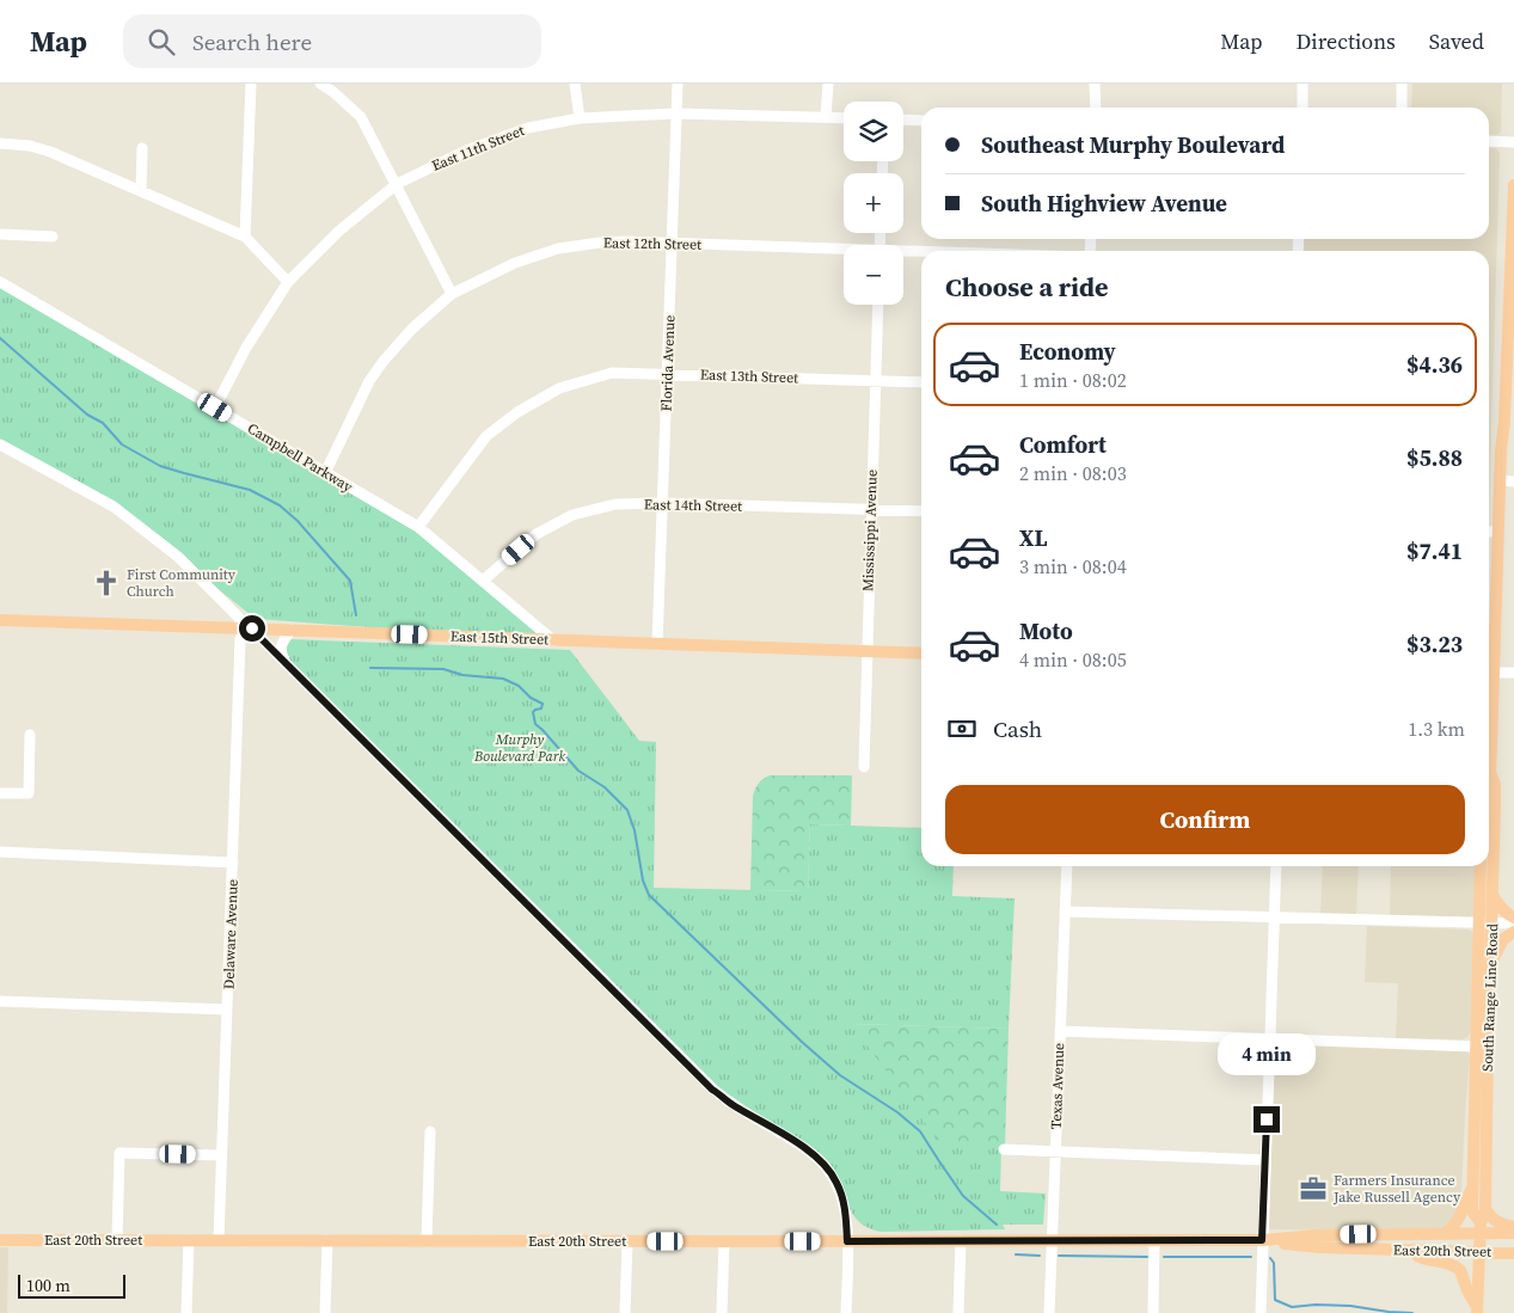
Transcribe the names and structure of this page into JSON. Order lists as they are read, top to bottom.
{
  "streets": {
    "main road": ["East 15th Street", "South Range Line Road", "East 20th Street"],
    "street": [
      "East 11th Street",
      "East 12th Street",
      "Florida Avenue",
      "East 13th Street",
      "Campbell Parkway",
      "East 14th Street",
      "Mississippi Avenue",
      "Delaware Avenue",
      "Texas Avenue"
    ]
  },
  "crossings": [
    ["East 11th Street", "Florida Avenue"],
    ["East 11th Street", "Campbell Parkway"],
    ["East 12th Street", "Florida Avenue"],
    ["East 12th Street", "Campbell Parkway"],
    ["Florida Avenue", "East 13th Street"],
    ["Florida Avenue", "East 14th Street"],
    ["Florida Avenue", "East 15th Street"],
    ["East 13th Street", "Campbell Parkway"],
    ["East 13th Street", "Mississippi Avenue"],
    ["Campbell Parkway", "East 14th Street"],
    ["Campbell Parkway", "East 15th Street"],
    ["East 14th Street", "Mississippi Avenue"],
    ["Mississippi Avenue", "East 15th Street"],
    ["East 15th Street", "Delaware Avenue"],
    ["Delaware Avenue", "East 20th Street"],
    ["South Range Line Road", "East 20th Street"],
    ["Texas Avenue", "East 20th Street"]
  ],
  "parks": ["Murphy Boulevard Park"],
  "places": {
    "church": ["First Community Church"],
    "office": ["Farmers Insurance Jake Russell Agency"]
  },
  "scale_bar": "100 m",
  "page": {
    "header": "Map",
    "search": "Search here",
    "nav": ["Map", "Directions", "Saved"],
    "map_buttons": ["+", "−"],
    "banner": ["Southeast Murphy Boulevard", "South Highview Avenue"],
    "heading": "Choose a ride",
    "list": [
      {
        "name": "Economy",
        "note": "1 min · 08:02",
        "value": "$4.36"
      },
      {
        "name": "Comfort",
        "note": "2 min · 08:03",
        "value": "$5.88"
      },
      {
        "name": "XL",
        "note": "3 min · 08:04",
        "value": "$7.41"
      },
      {
        "name": "Moto",
        "note": "4 min · 08:05",
        "value": "$3.23"
      }
    ],
    "pay": ["Cash", "1.3 km"],
    "buttons": "Confirm",
    "bubble": "4 min",
    "scale": "100 m"
  }
}
